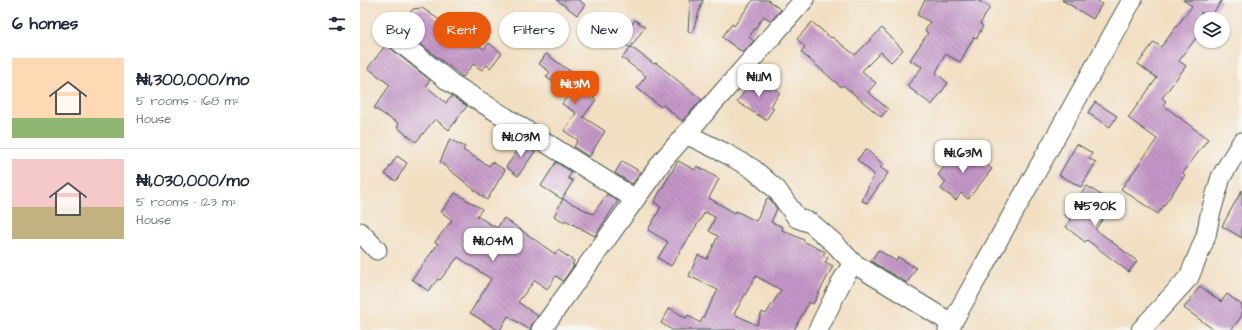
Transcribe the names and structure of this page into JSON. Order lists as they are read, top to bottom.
{
  "page": {
    "heading": "6 homes",
    "chip": [
      "Buy",
      "Rent",
      "Filters",
      "New"
    ],
    "list": [
      {
        "name": "₦1,300,000/mo",
        "note": "5 rooms · 168 m² · House"
      },
      {
        "name": "₦1,030,000/mo",
        "note": "5 rooms · 123 m² · House"
      }
    ],
    "price": [
      "₦1.1M",
      "₦1.3M",
      "₦1.03M",
      "₦1.63M",
      "₦590K",
      "₦1.04M"
    ]
  }
}
